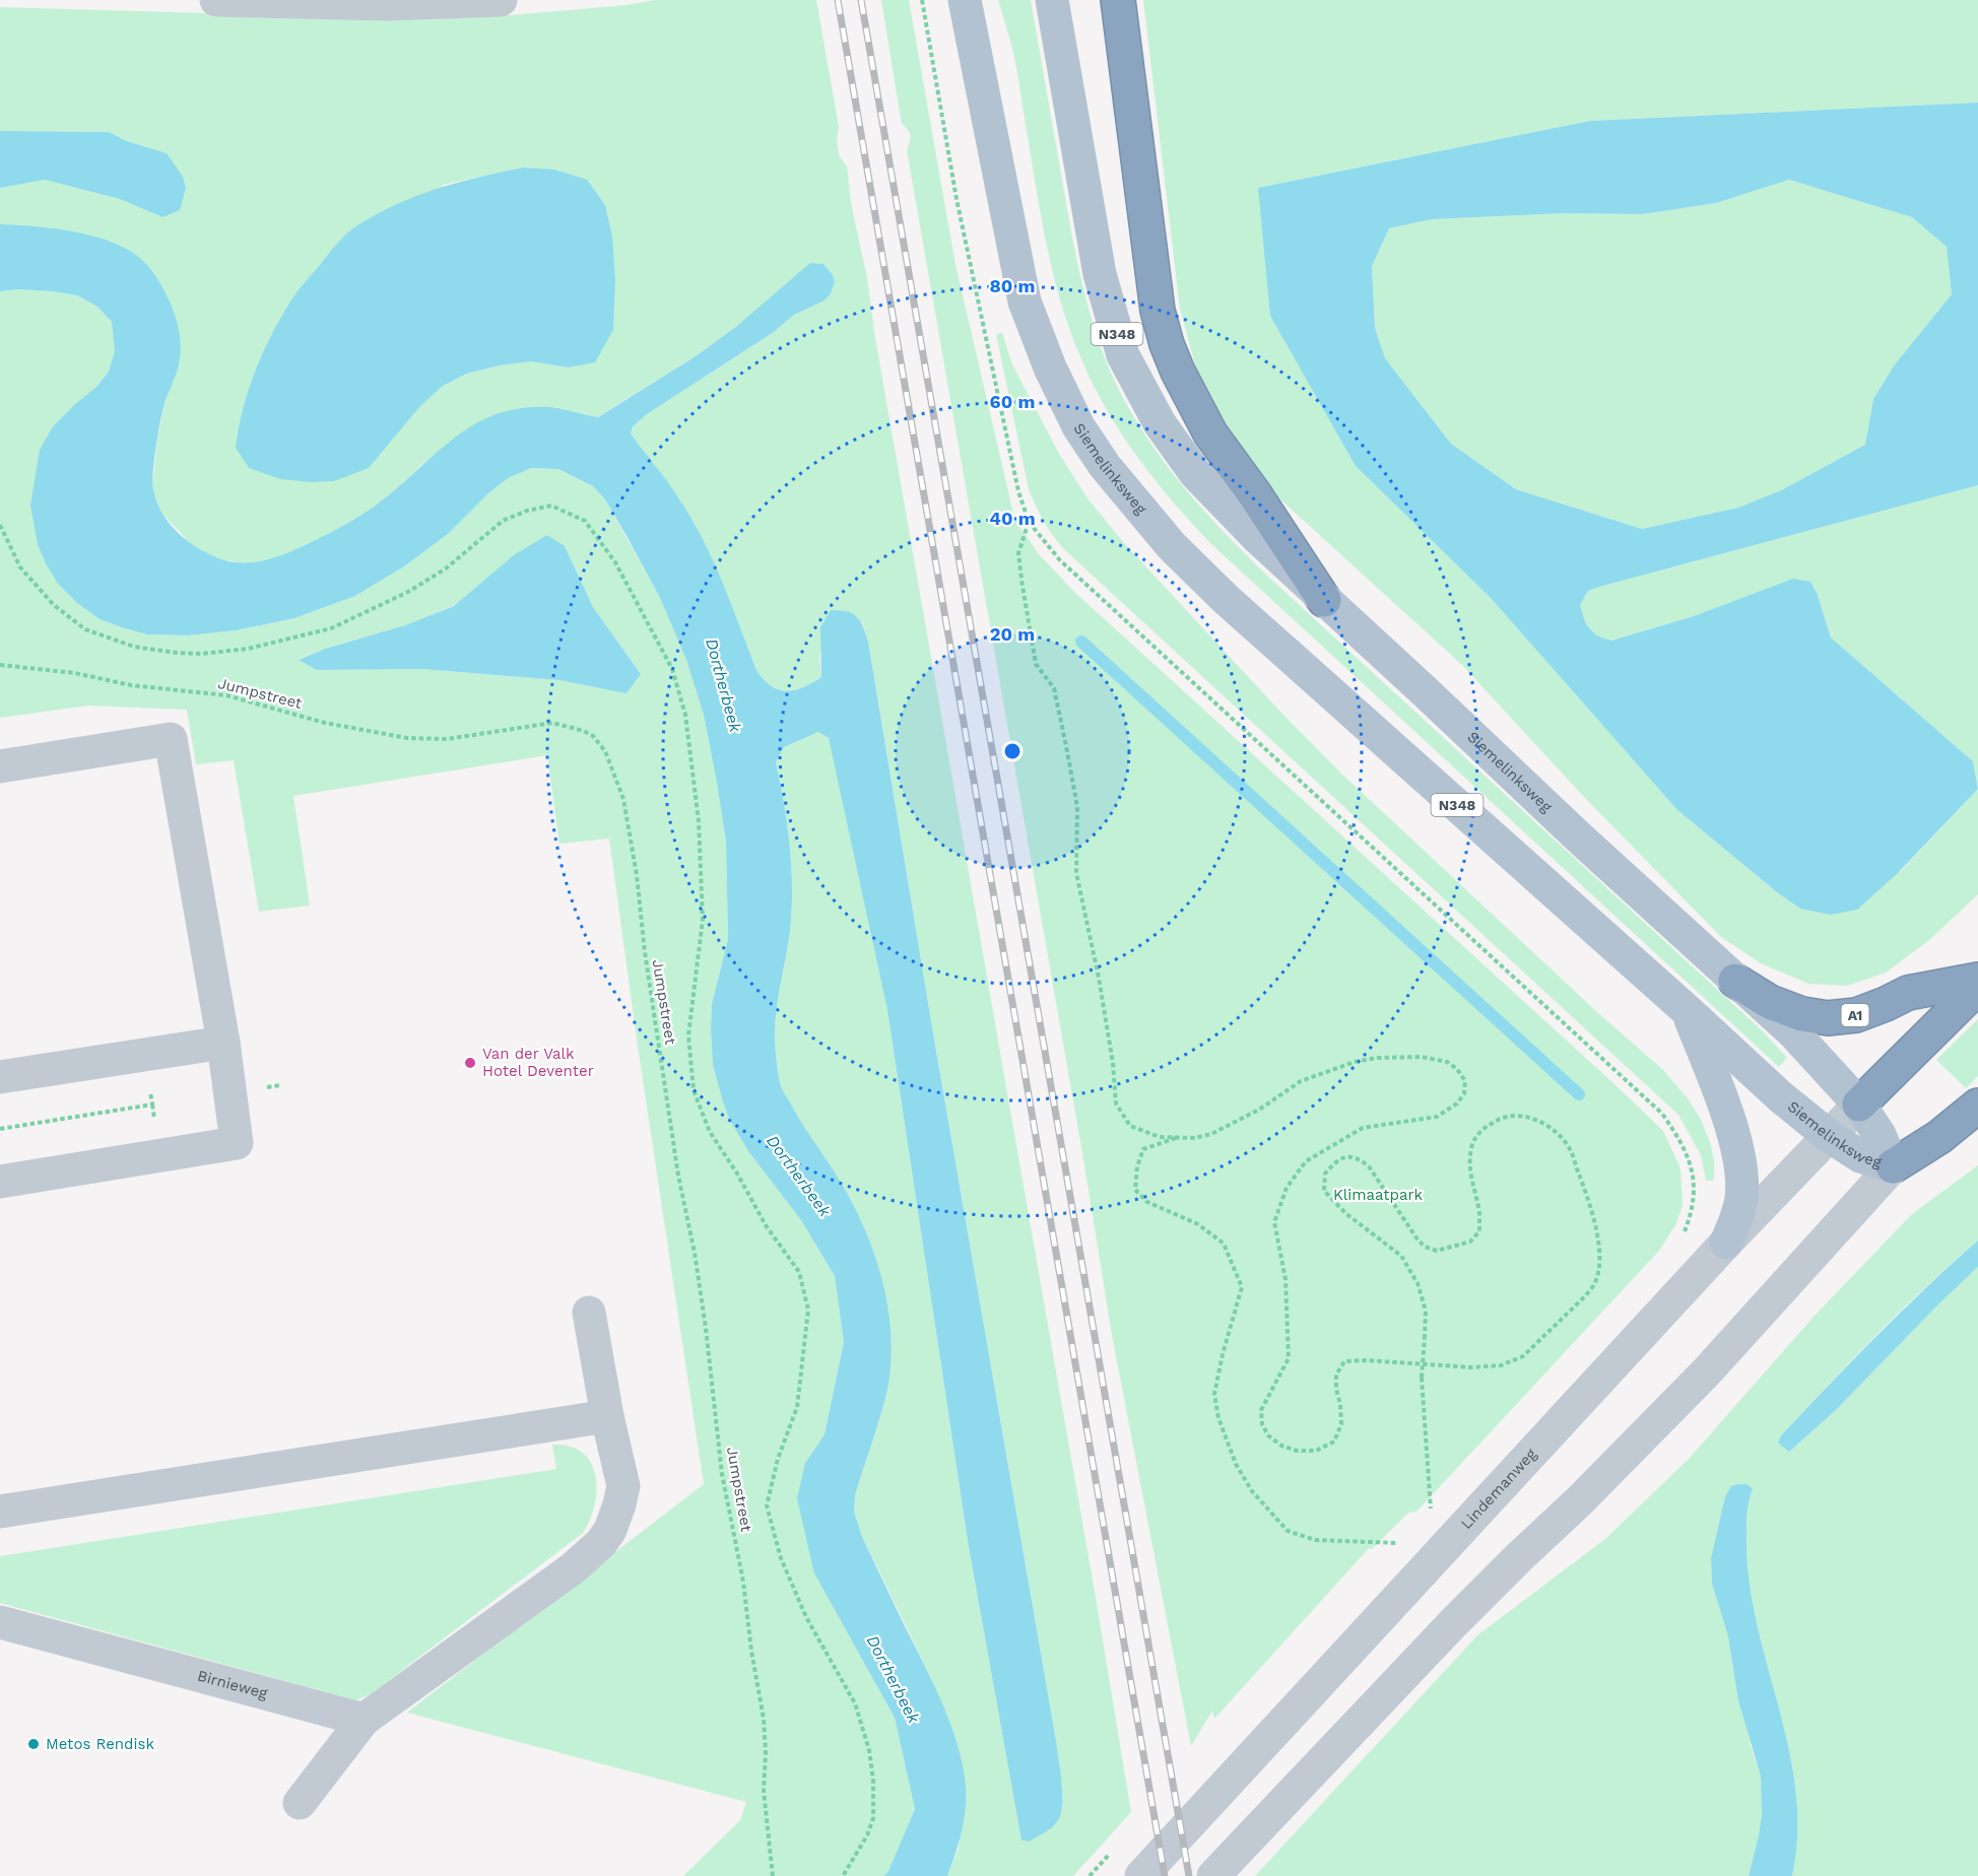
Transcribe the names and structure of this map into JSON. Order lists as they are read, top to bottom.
{
  "streets": {
    "highway": ["N348", "A1"],
    "main road": ["Siemelinksweg"],
    "street": ["Lindemanweg", "Birnieweg"],
    "path": ["Jumpstreet"]
  },
  "crossings": [
    ["N348", "Siemelinksweg"],
    ["N348", "Lindemanweg"],
    ["Siemelinksweg", "A1"],
    ["Siemelinksweg", "Lindemanweg"]
  ],
  "water": ["Dortherbeek"],
  "parks": ["Klimaatpark"],
  "places": ["Van der Valk Hotel Deventer", "Metos Rendisk"],
  "rings": [
    "80 m",
    "60 m",
    "40 m",
    "20 m"
  ]
}
